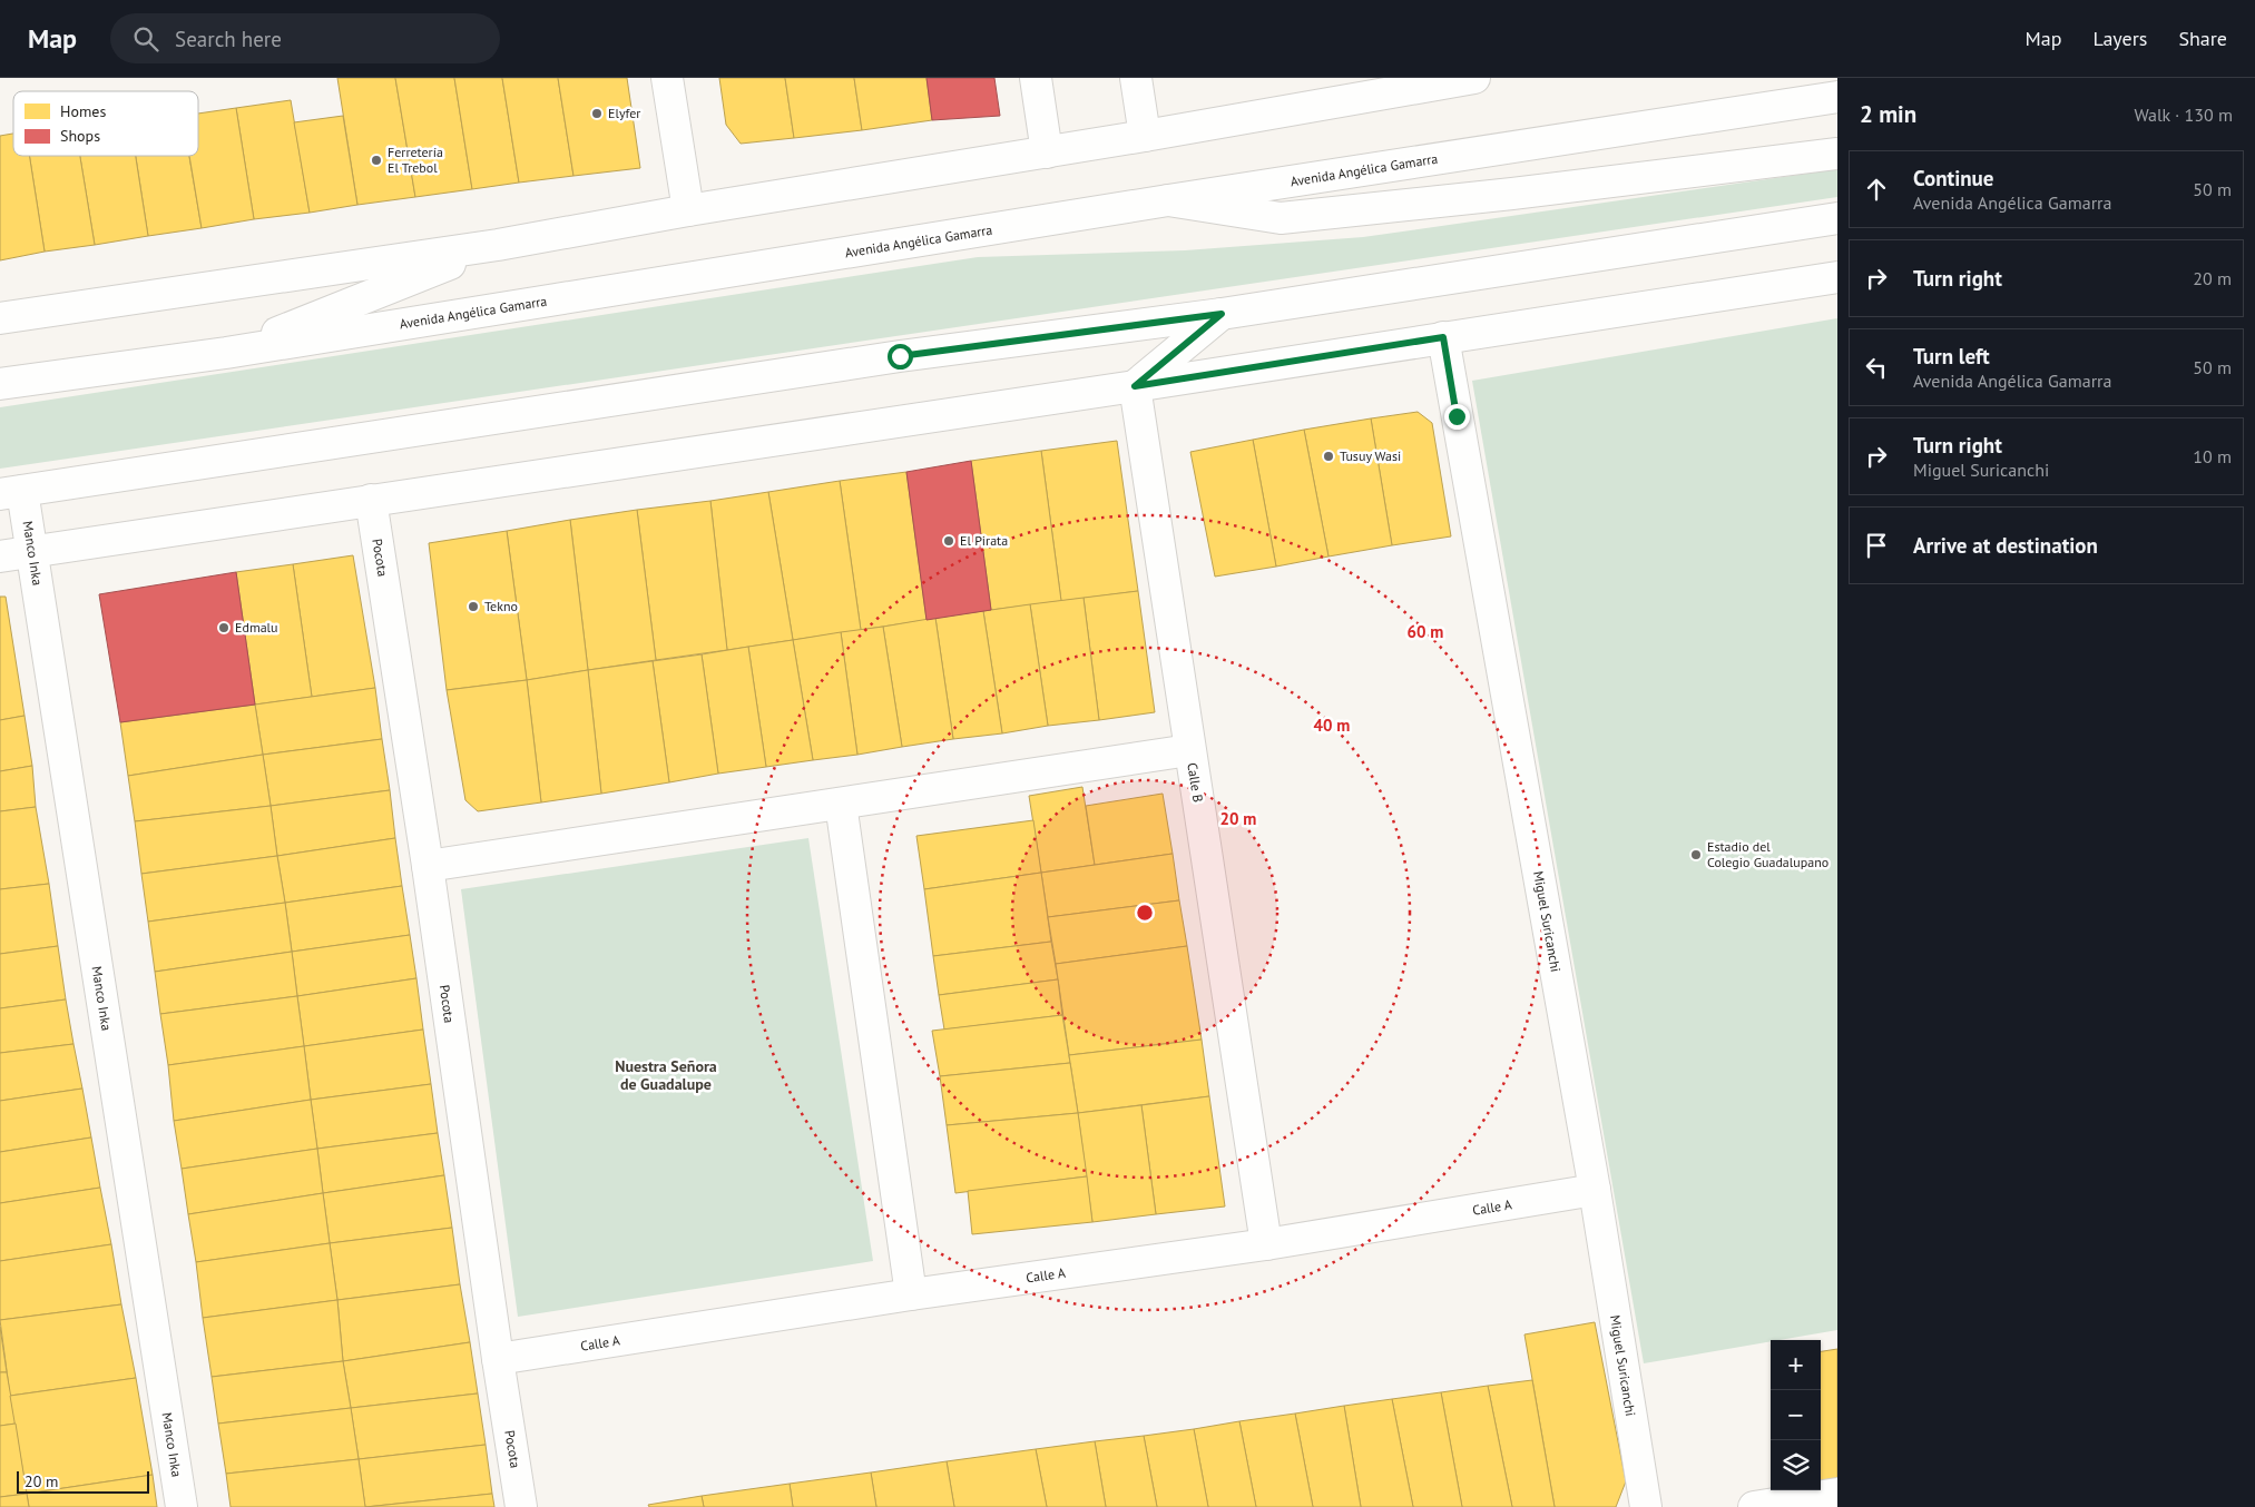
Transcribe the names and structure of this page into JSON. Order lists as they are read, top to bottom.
{
  "streets": {
    "main road": [
      "Avenida Angélica Gamarra",
      "Manco Inka",
      "Pocota",
      "Calle B",
      "Miguel Suricanchi",
      "Calle A"
    ]
  },
  "crossings": [
    ["Pocota", "Calle A"],
    ["Calle B", "Calle A"],
    ["Miguel Suricanchi", "Calle A"]
  ],
  "districts": ["Nuestra Señora de Guadalupe"],
  "places": [
    "Elyfer",
    "Ferretería El Trebol",
    "Tusuy Wasi",
    "El Pirata",
    "Tekno",
    "Edmalu",
    "Estadio del Colegio Guadalupano"
  ],
  "legend": ["Homes", "Shops"],
  "scale_bar": "20 m",
  "page": {
    "header": "Map",
    "search": "Search here",
    "nav": ["Map", "Layers", "Share"],
    "heading": ["2 min", "Walk · 130 m"],
    "list": [
      ["Continue", "Avenida Angélica Gamarra", "50 m"],
      ["Turn right", "20 m"],
      ["Turn left", "Avenida Angélica Gamarra", "50 m"],
      ["Turn right", "Miguel Suricanchi", "10 m"],
      "Arrive at destination"
    ],
    "map_buttons": ["+", "−"],
    "scale": "20 m"
  },
  "rings": ["60 m", "40 m", "20 m"]
}
